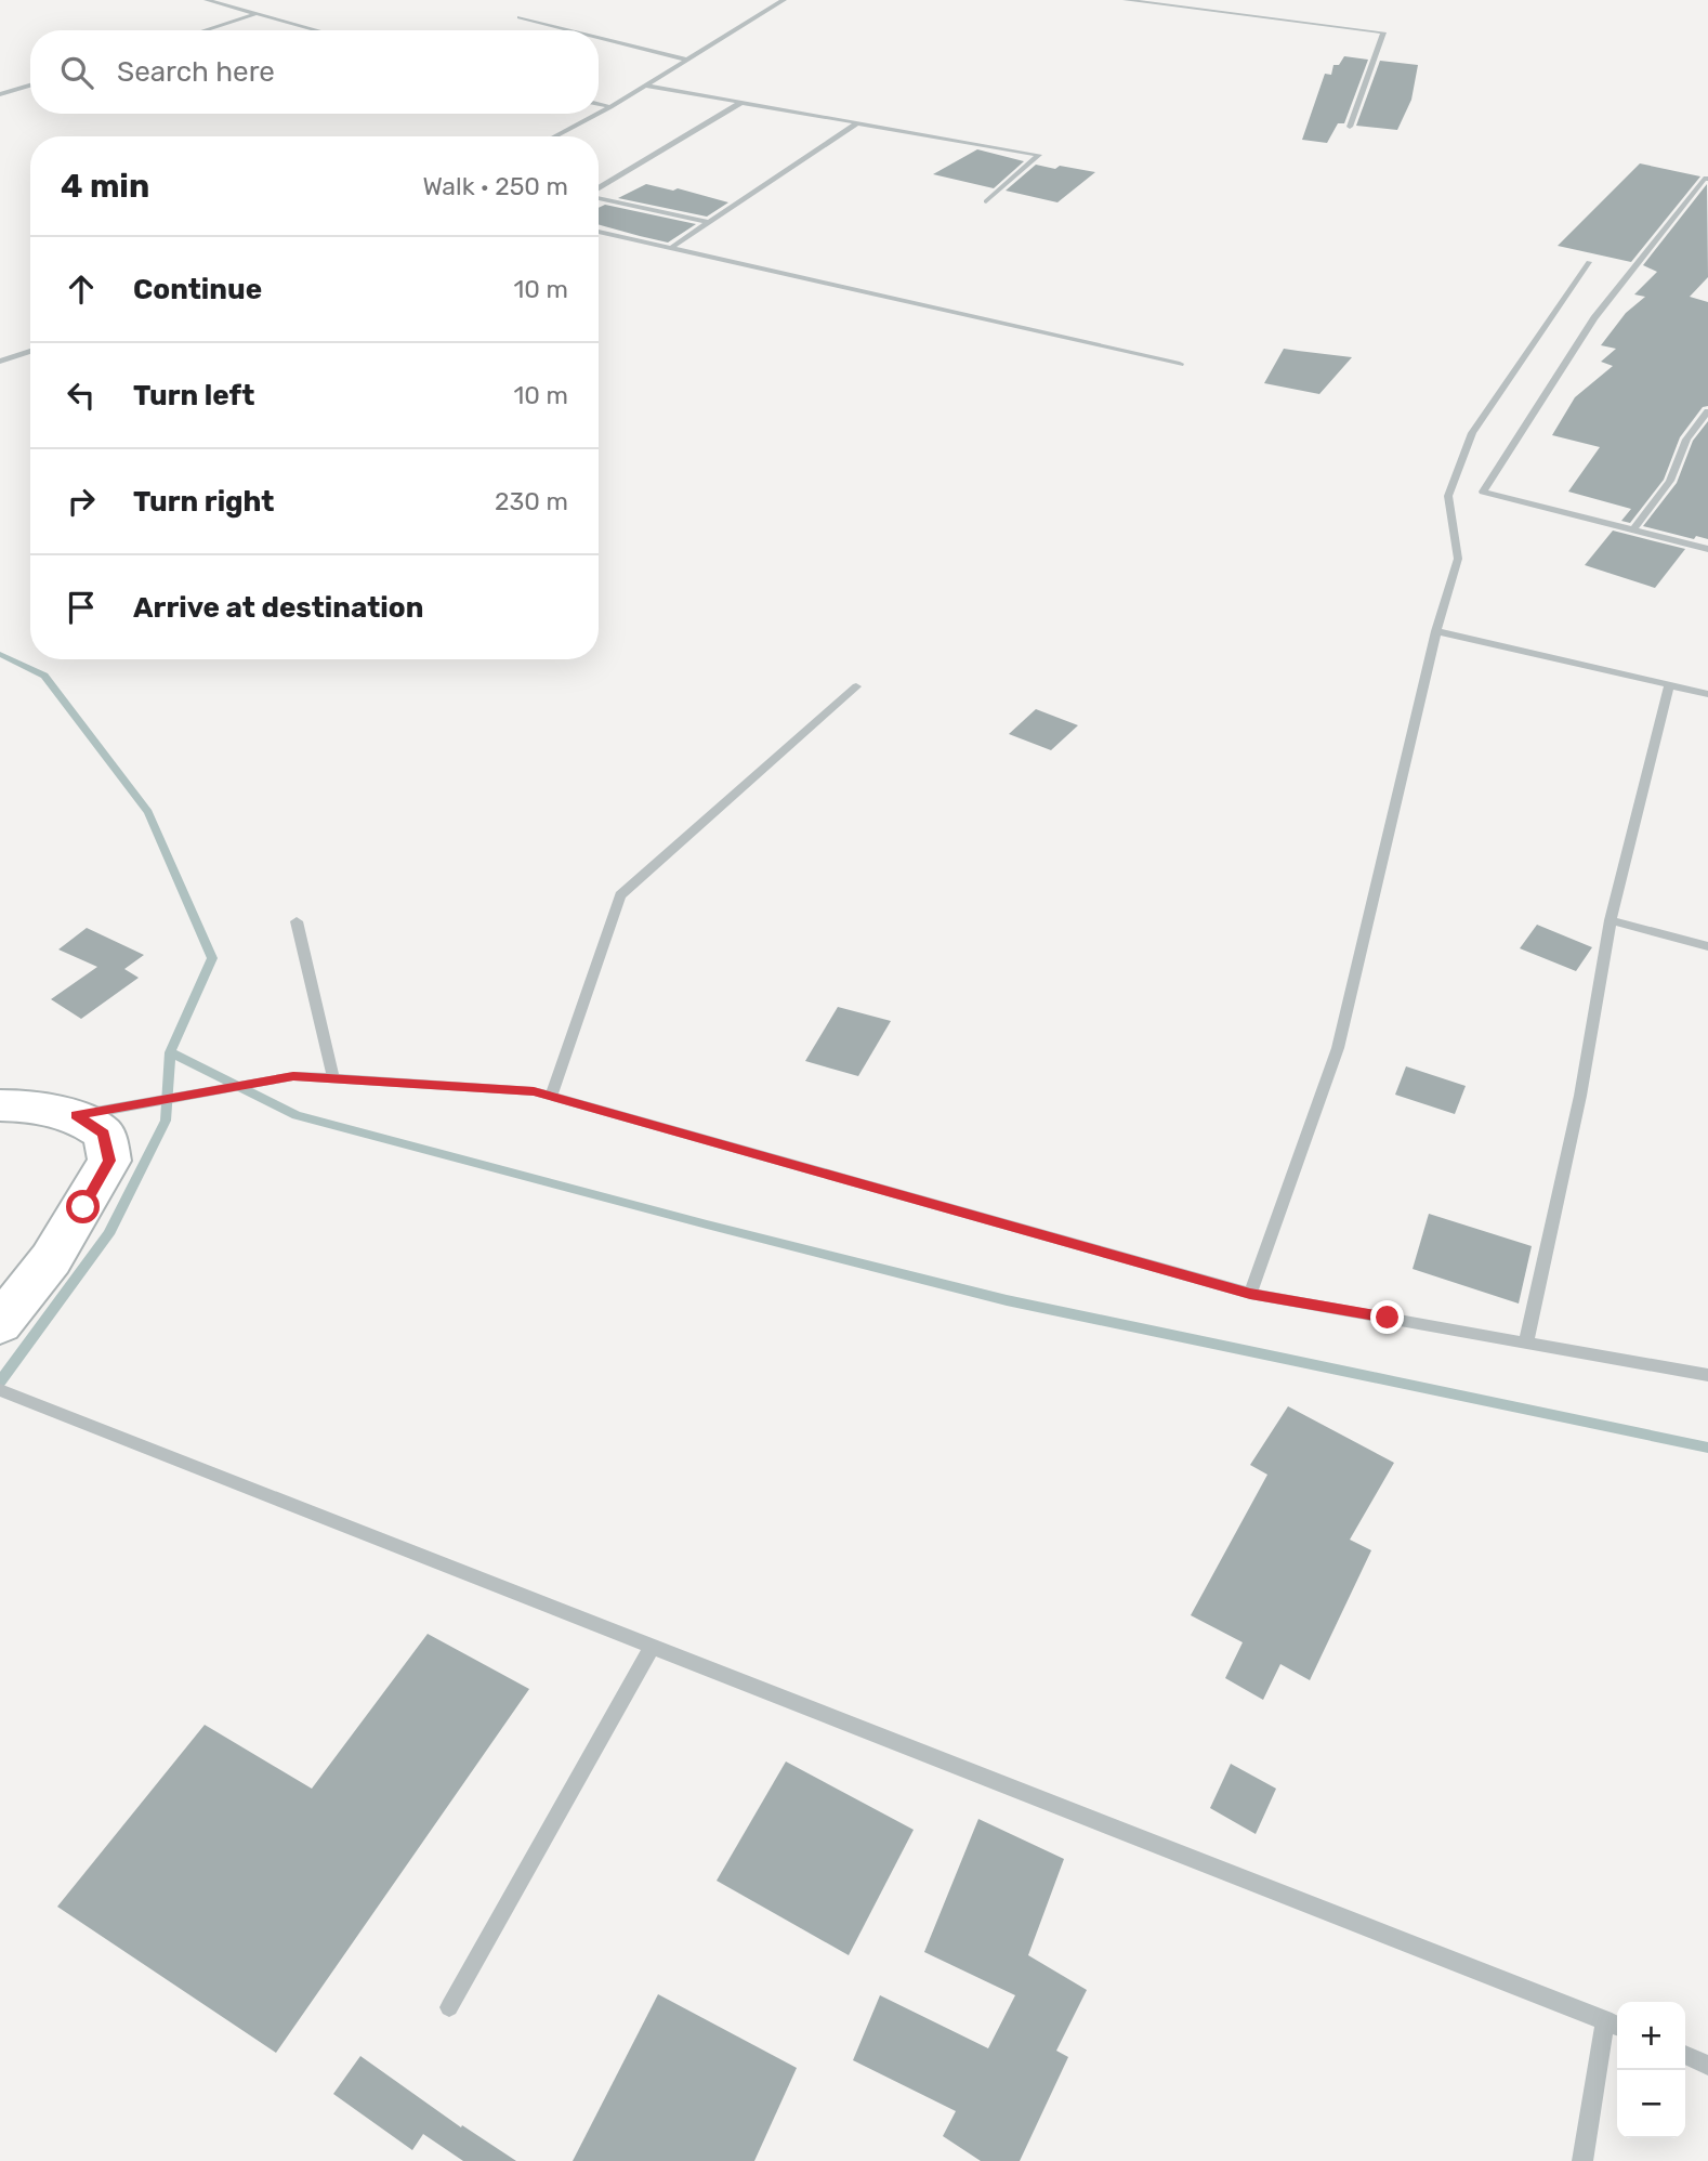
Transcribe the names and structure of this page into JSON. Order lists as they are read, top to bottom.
{
  "page": {
    "search": "Search here",
    "heading": ["4 min", "Walk · 250 m"],
    "list": [
      ["Continue", "10 m"],
      ["Turn left", "10 m"],
      ["Turn right", "230 m"],
      "Arrive at destination"
    ],
    "map_buttons": ["+", "−"]
  }
}
